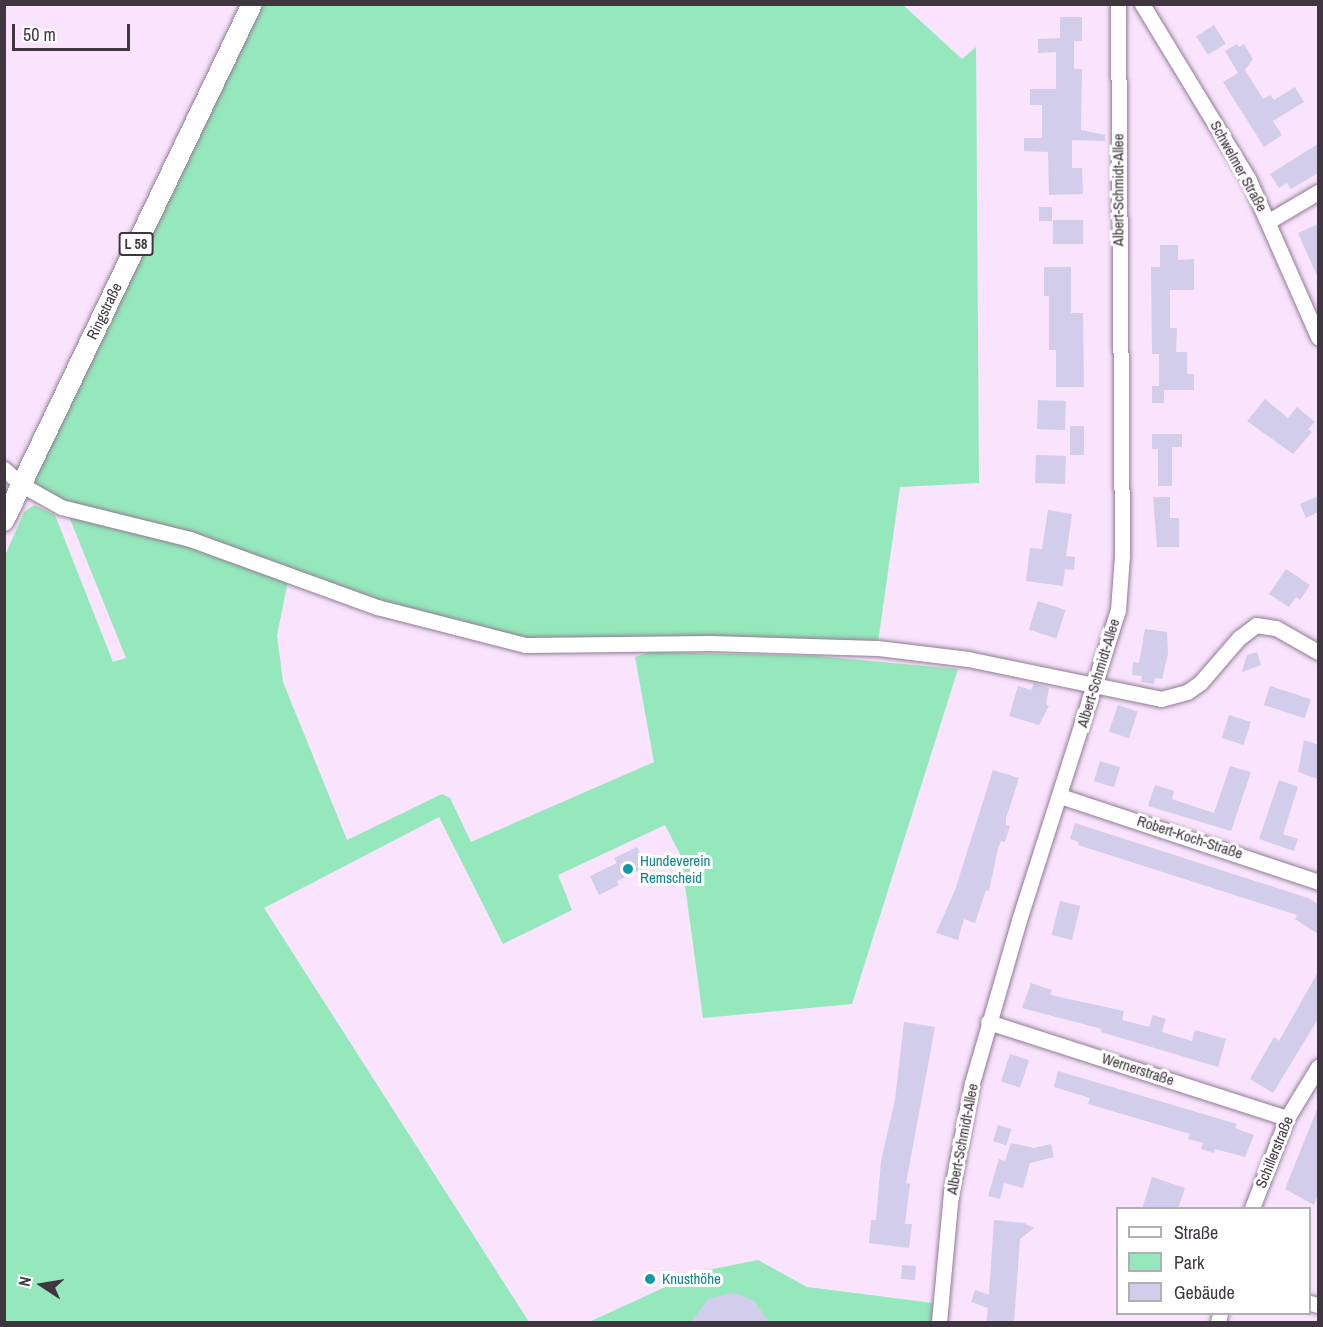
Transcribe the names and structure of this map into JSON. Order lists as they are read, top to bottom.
{
  "streets": {
    "main road": ["L 58", "Ringstraße"],
    "street": [
      "Schwelmer Straße",
      "Albert-Schmidt-Allee",
      "Robert-Koch-Straße",
      "Wernerstraße",
      "Schillerstraße"
    ]
  },
  "crossings": [
    ["Albert-Schmidt-Allee", "Robert-Koch-Straße"],
    ["Albert-Schmidt-Allee", "Wernerstraße"],
    ["Wernerstraße", "Schillerstraße"]
  ],
  "places": ["Hundeverein Remscheid", "Knusthöhe"],
  "legend": ["Straße", "Park", "Gebäude"],
  "scale_bar": "50 m",
  "north": "left"
}
